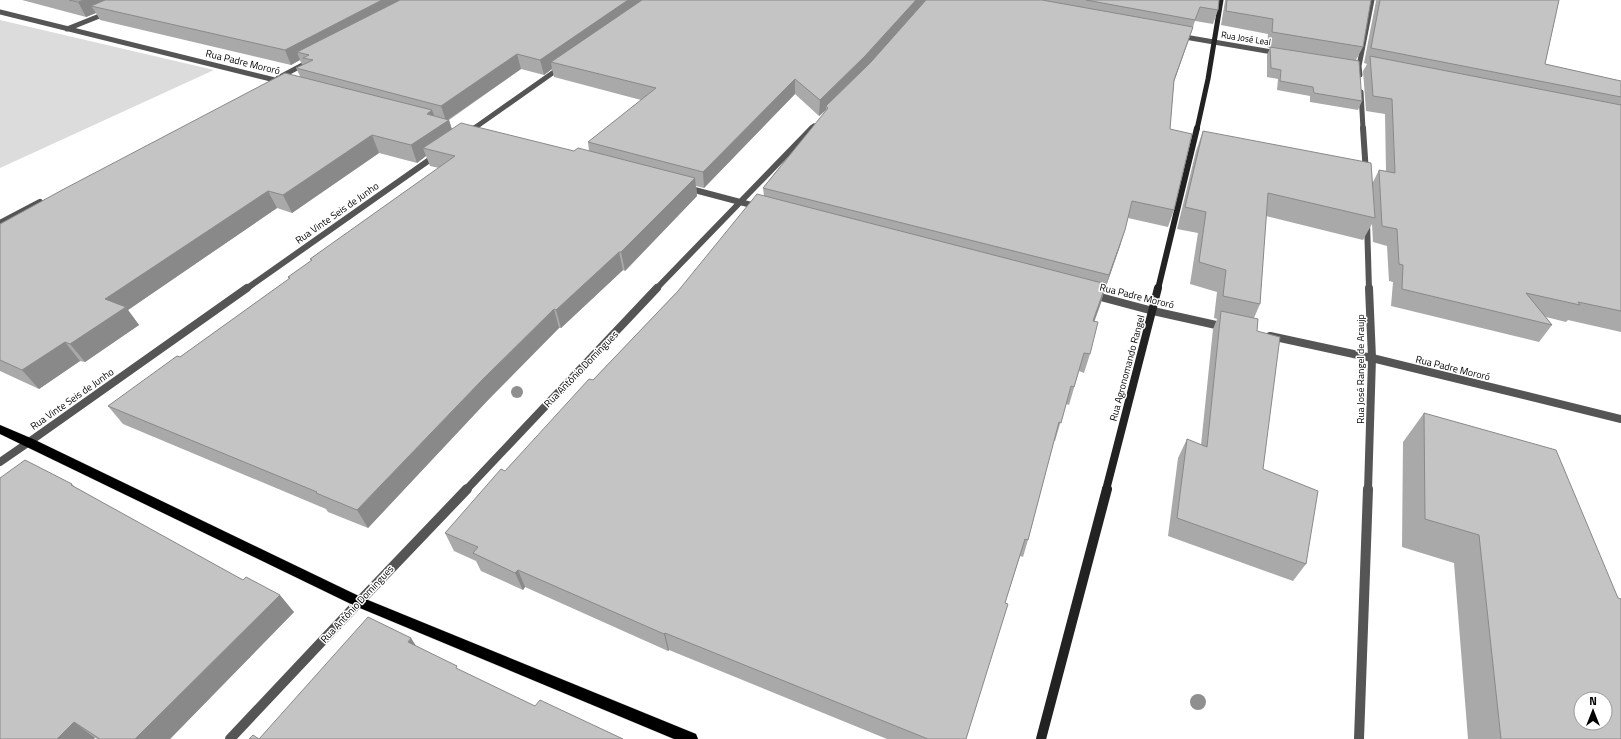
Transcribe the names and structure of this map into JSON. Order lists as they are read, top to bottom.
{
  "streets": {
    "main road": ["Rua Agronomando Rangel"],
    "street": [
      "Rua José Leal",
      "Rua Padre Mororó",
      "Rua Vinte Seis de Junho",
      "Rua Antônio Domingues",
      "Rua José Rangel de Araujp"
    ]
  },
  "crossings": [
    ["Rua José Leal", "Rua Agronomando Rangel"],
    ["Rua Padre Mororó", "Rua Agronomando Rangel"],
    ["Rua Padre Mororó", "Rua José Rangel de Araujp"]
  ],
  "north": "top"
}
